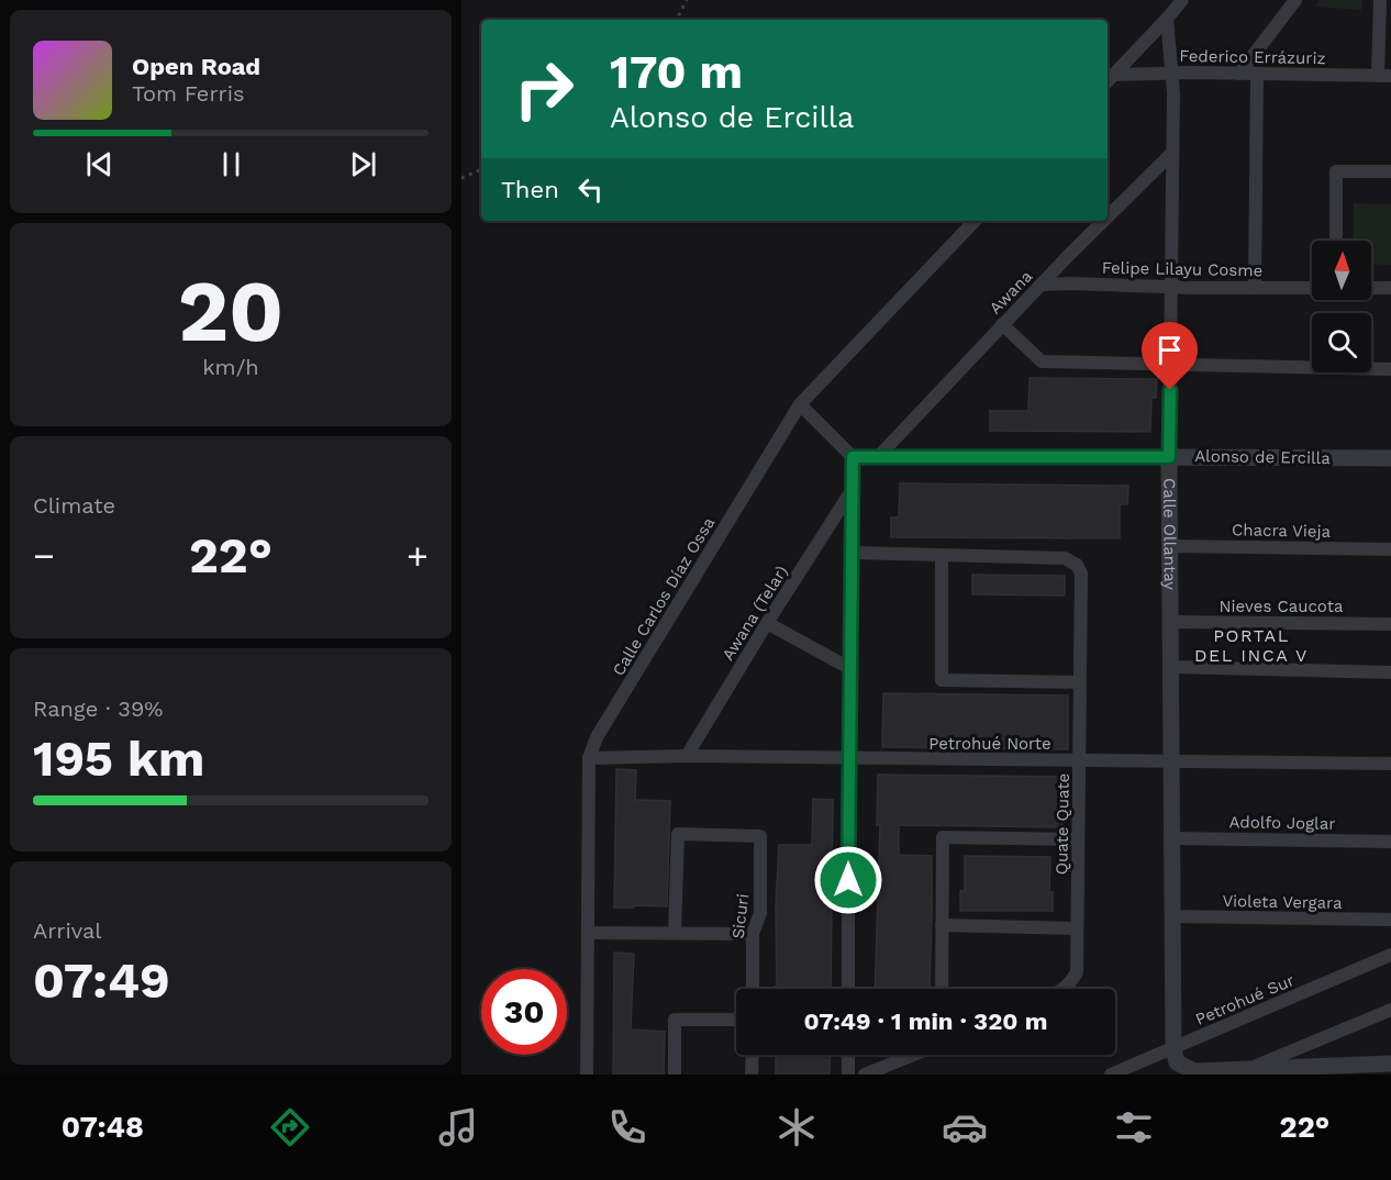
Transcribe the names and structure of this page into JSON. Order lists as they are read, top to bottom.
{
  "streets": {
    "street": [
      "Federico Errázuriz",
      "Felipe Lilayu Cosme",
      "Awana",
      "Alonso de Ercilla",
      "Chacra Vieja",
      "Calle Ollantay",
      "Calle Carlos Díaz Ossa",
      "Nieves Caucota",
      "Awana (Telar)",
      "Petrohué Norte",
      "Adolfo Joglar",
      "Quate Quate",
      "Violeta Vergara",
      "Sicuri",
      "Petrohué Sur"
    ]
  },
  "crossings": [
    ["Federico Errázuriz", "Calle Ollantay"],
    ["Felipe Lilayu Cosme", "Awana"],
    ["Felipe Lilayu Cosme", "Calle Ollantay"],
    ["Awana", "Alonso de Ercilla"],
    ["Awana", "Calle Ollantay"],
    ["Alonso de Ercilla", "Calle Ollantay"],
    ["Chacra Vieja", "Calle Ollantay"],
    ["Calle Ollantay", "Nieves Caucota"],
    ["Calle Ollantay", "Petrohué Norte"],
    ["Calle Ollantay", "Adolfo Joglar"],
    ["Calle Ollantay", "Violeta Vergara"],
    ["Calle Ollantay", "Petrohué Sur"],
    ["Calle Carlos Díaz Ossa", "Petrohué Norte"],
    ["Awana (Telar)", "Petrohué Norte"],
    ["Petrohué Norte", "Quate Quate"]
  ],
  "districts": ["PORTAL DEL INCA V"],
  "north": "top",
  "page": {
    "turn": ["170 m", "Alonso de Ercilla"],
    "song": ["Open Road", "Tom Ferris"],
    "then": "Then",
    "tile": [
      ["20", "km/h"],
      "Climate",
      ["Range · 39%", "195 km"],
      ["Arrival", "07:49"]
    ],
    "heat": ["−", "22°", "+"],
    "limit": "30",
    "trip": "07:49 · 1 min · 320 m",
    "tabs": ["07:48", "22°"]
  }
}
